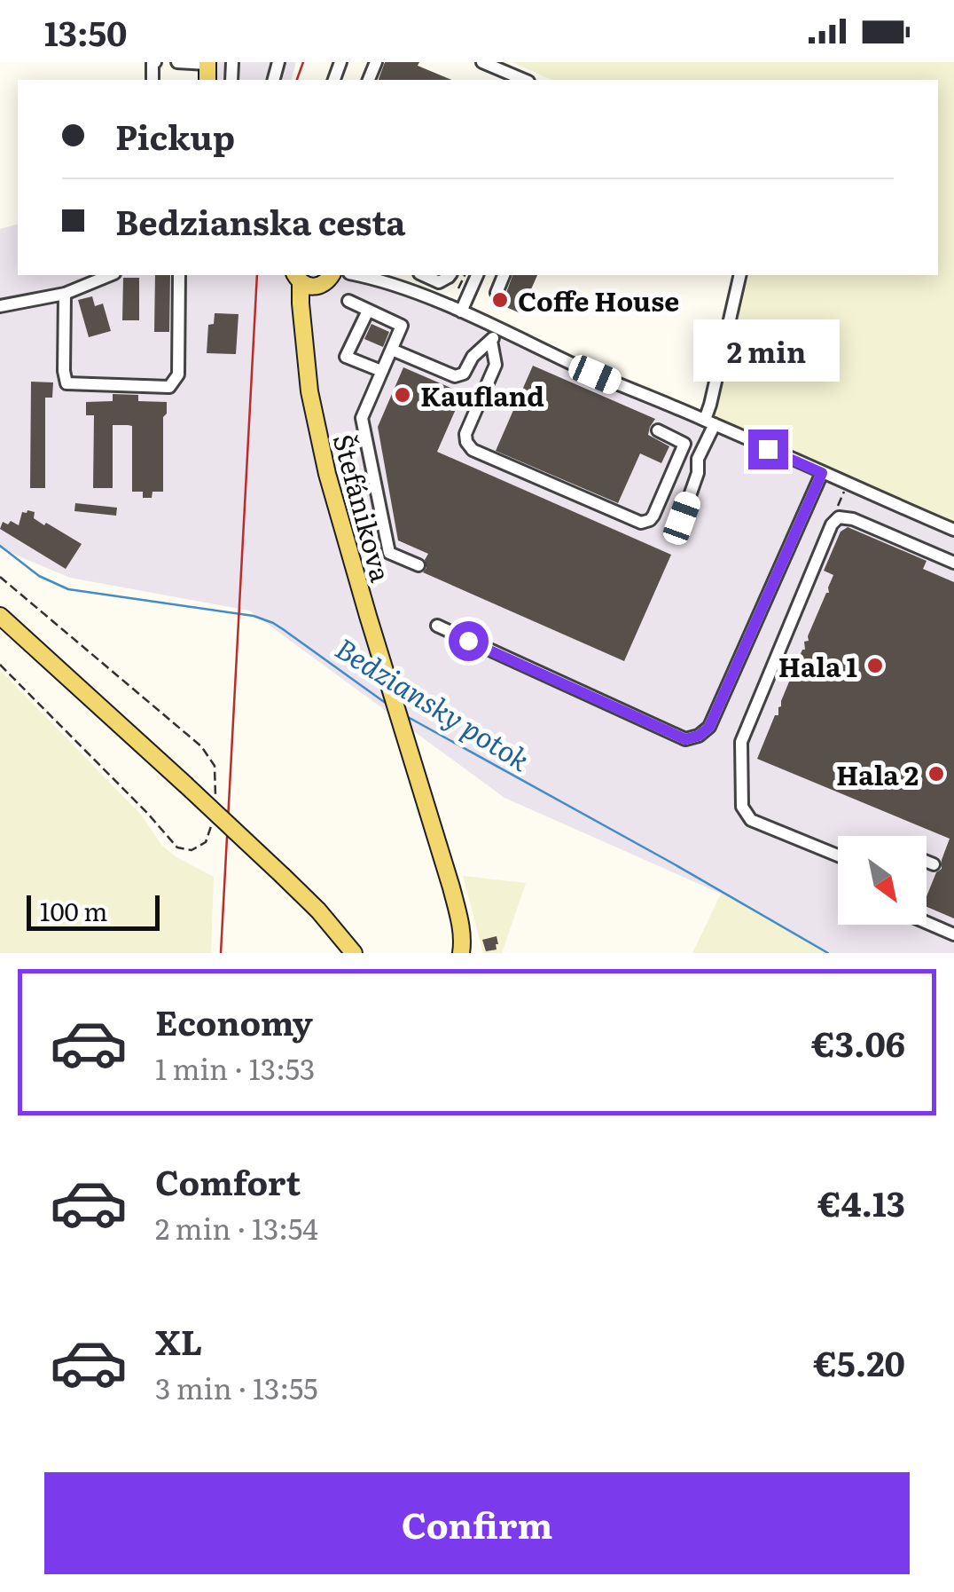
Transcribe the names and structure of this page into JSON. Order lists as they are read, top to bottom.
{
  "streets": {
    "main road": ["Štefánikova"]
  },
  "water": ["Bedziansky potok"],
  "places": [
    "Coffe House",
    "Kaufland",
    "Hala 1",
    "Hala 2"
  ],
  "scale_bar": "100 m",
  "north": "bottom right",
  "page": {
    "status": "13:50",
    "banner": ["Pickup", "Bedzianska cesta"],
    "bubble": "2 min",
    "scale": "100 m",
    "list": [
      {
        "name": "Economy",
        "note": "1 min · 13:53",
        "value": "€3.06"
      },
      {
        "name": "Comfort",
        "note": "2 min · 13:54",
        "value": "€4.13"
      },
      {
        "name": "XL",
        "note": "3 min · 13:55",
        "value": "€5.20"
      }
    ],
    "buttons": "Confirm"
  }
}
